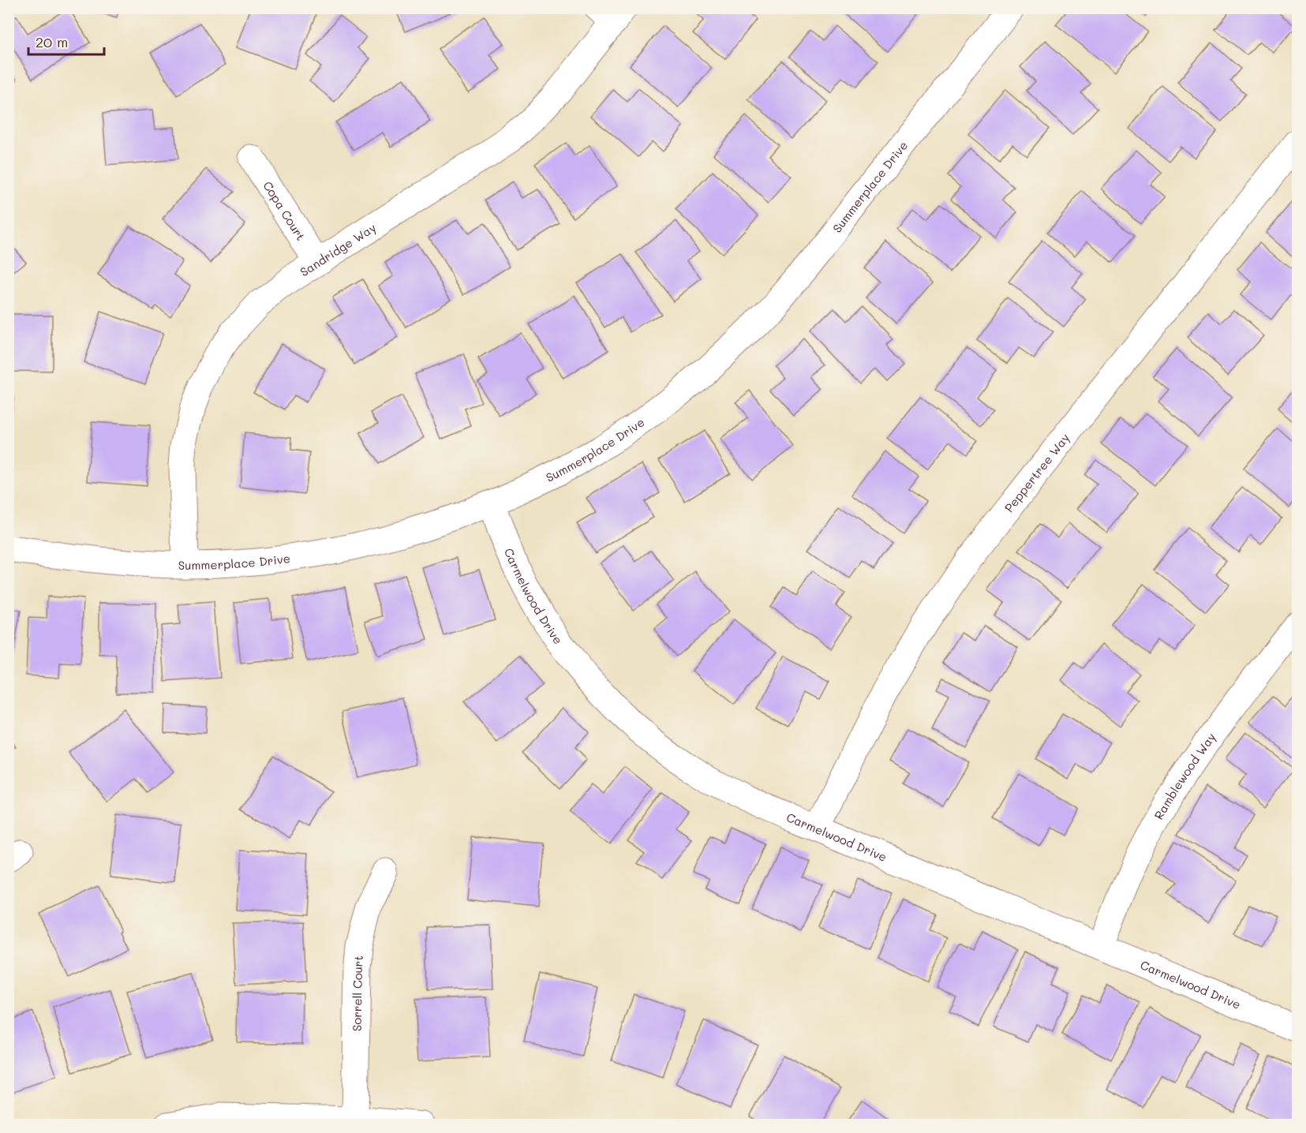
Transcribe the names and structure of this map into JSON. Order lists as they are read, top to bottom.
{
  "streets": {
    "street": [
      "Summerplace Drive",
      "Copa Court",
      "Sandridge Way",
      "Peppertree Way",
      "Carmelwood Drive",
      "Ramblewood Way",
      "Sorrell Court"
    ]
  },
  "crossings": [
    ["Summerplace Drive", "Sandridge Way"],
    ["Summerplace Drive", "Carmelwood Drive"],
    ["Copa Court", "Sandridge Way"],
    ["Peppertree Way", "Carmelwood Drive"],
    ["Carmelwood Drive", "Ramblewood Way"]
  ],
  "scale_bar": "20 m"
}
